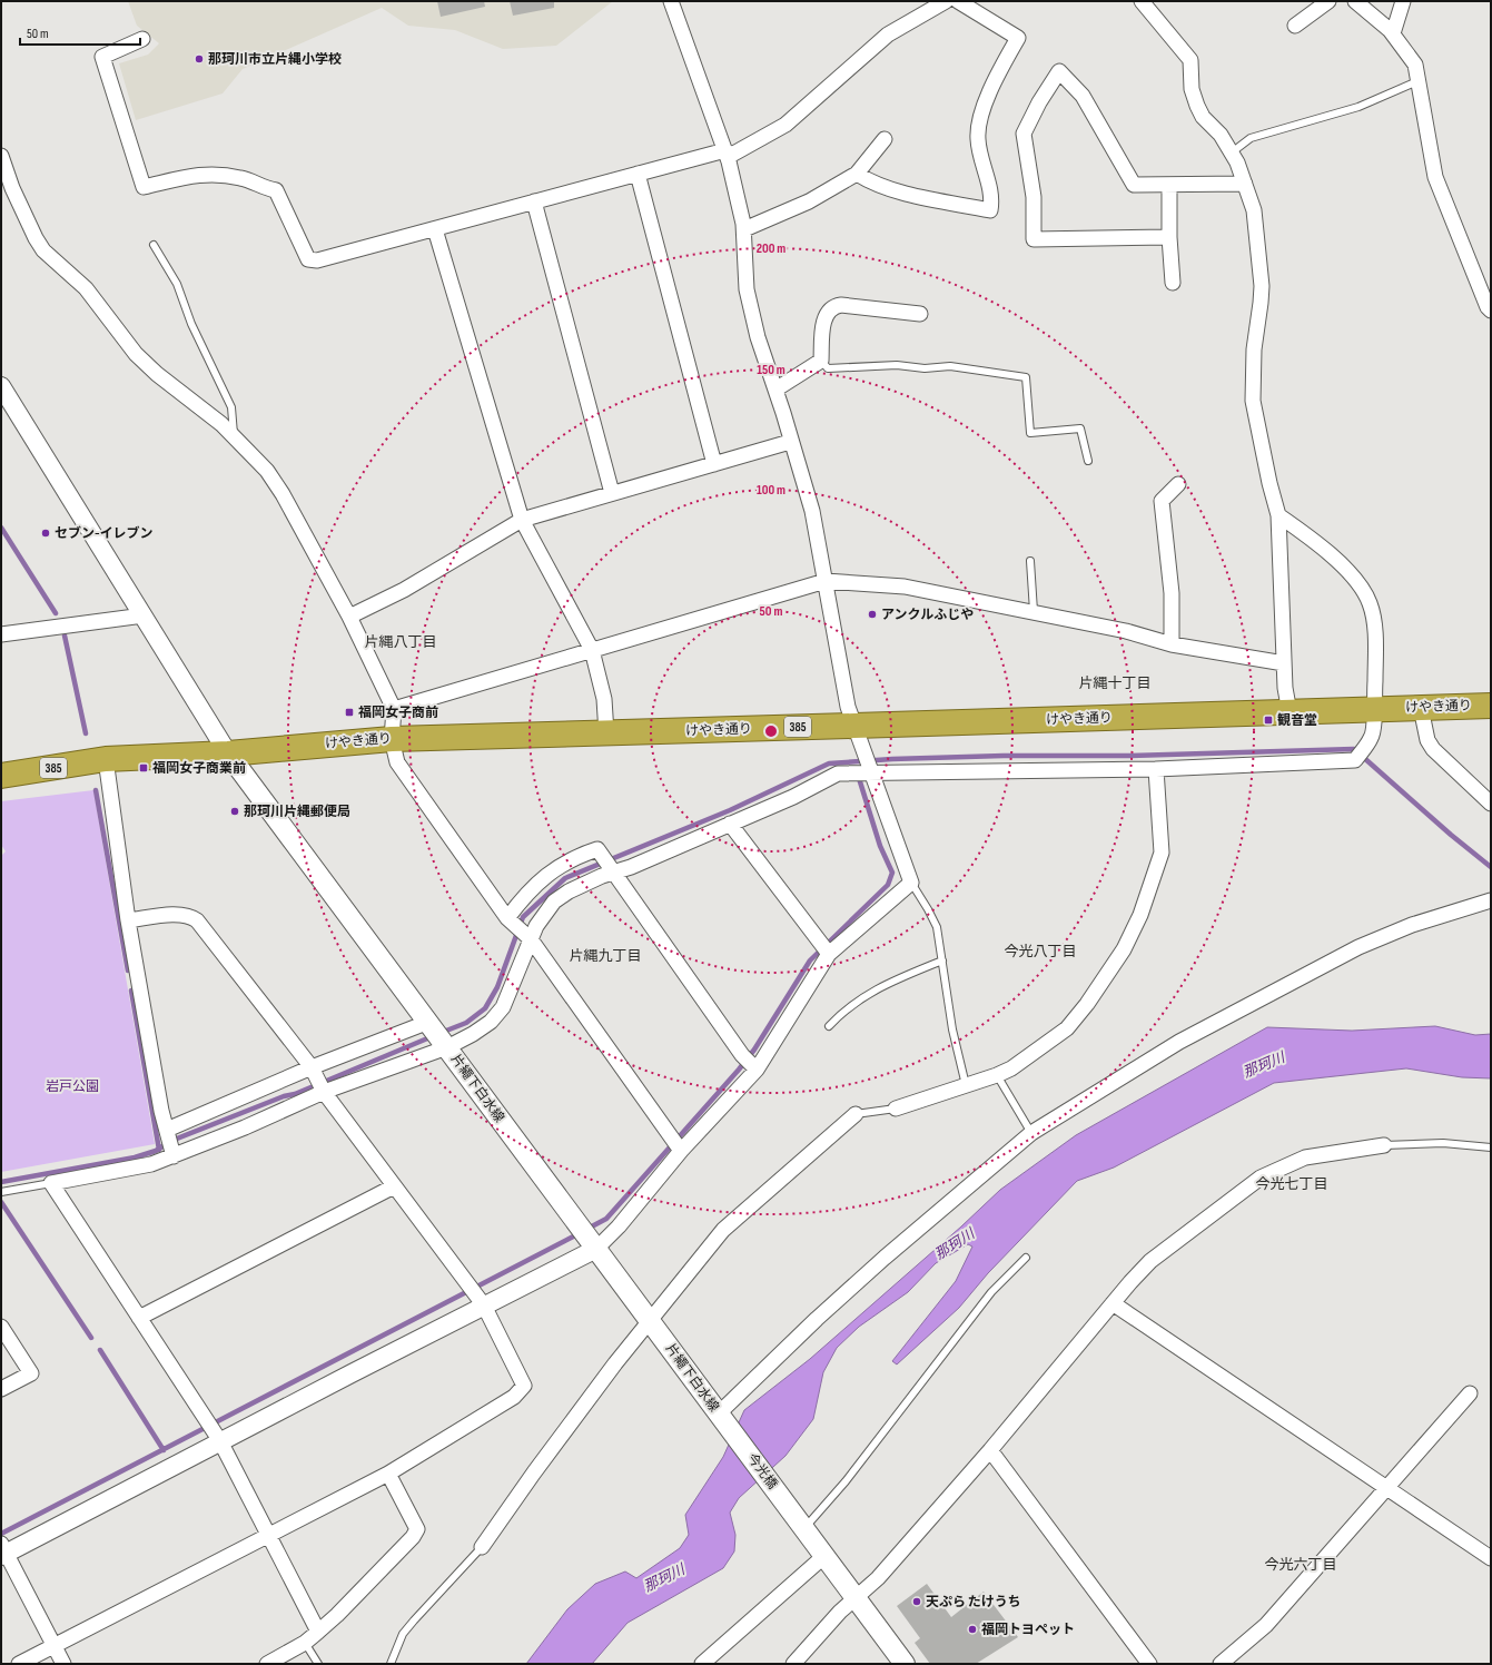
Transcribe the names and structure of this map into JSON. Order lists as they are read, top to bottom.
{
  "streets": {
    "highway": ["けやき通り", "385"],
    "main road": ["片繩下白水線", "今光橋"]
  },
  "crossings": [
    ["けやき通り", "片繩下白水線"],
    ["片繩下白水線", "今光橋"]
  ],
  "districts": [
    "片縄八丁目",
    "片縄十丁目",
    "今光八丁目",
    "片縄九丁目",
    "今光七丁目",
    "今光六丁目"
  ],
  "water": ["那珂川"],
  "parks": ["岩戸公園"],
  "places": {
    "other": [
      "那珂川市立片縄小学校",
      "セブン-イレブン",
      "アンクルふじや",
      "那珂川片縄郵便局",
      "天ぷら たけうち",
      "福岡トヨペット"
    ],
    "transit": ["福岡女子商前", "観音堂", "福岡女子商業前"]
  },
  "scale_bar": "50 m",
  "rings": [
    "200 m",
    "150 m",
    "100 m",
    "50 m"
  ]
}
